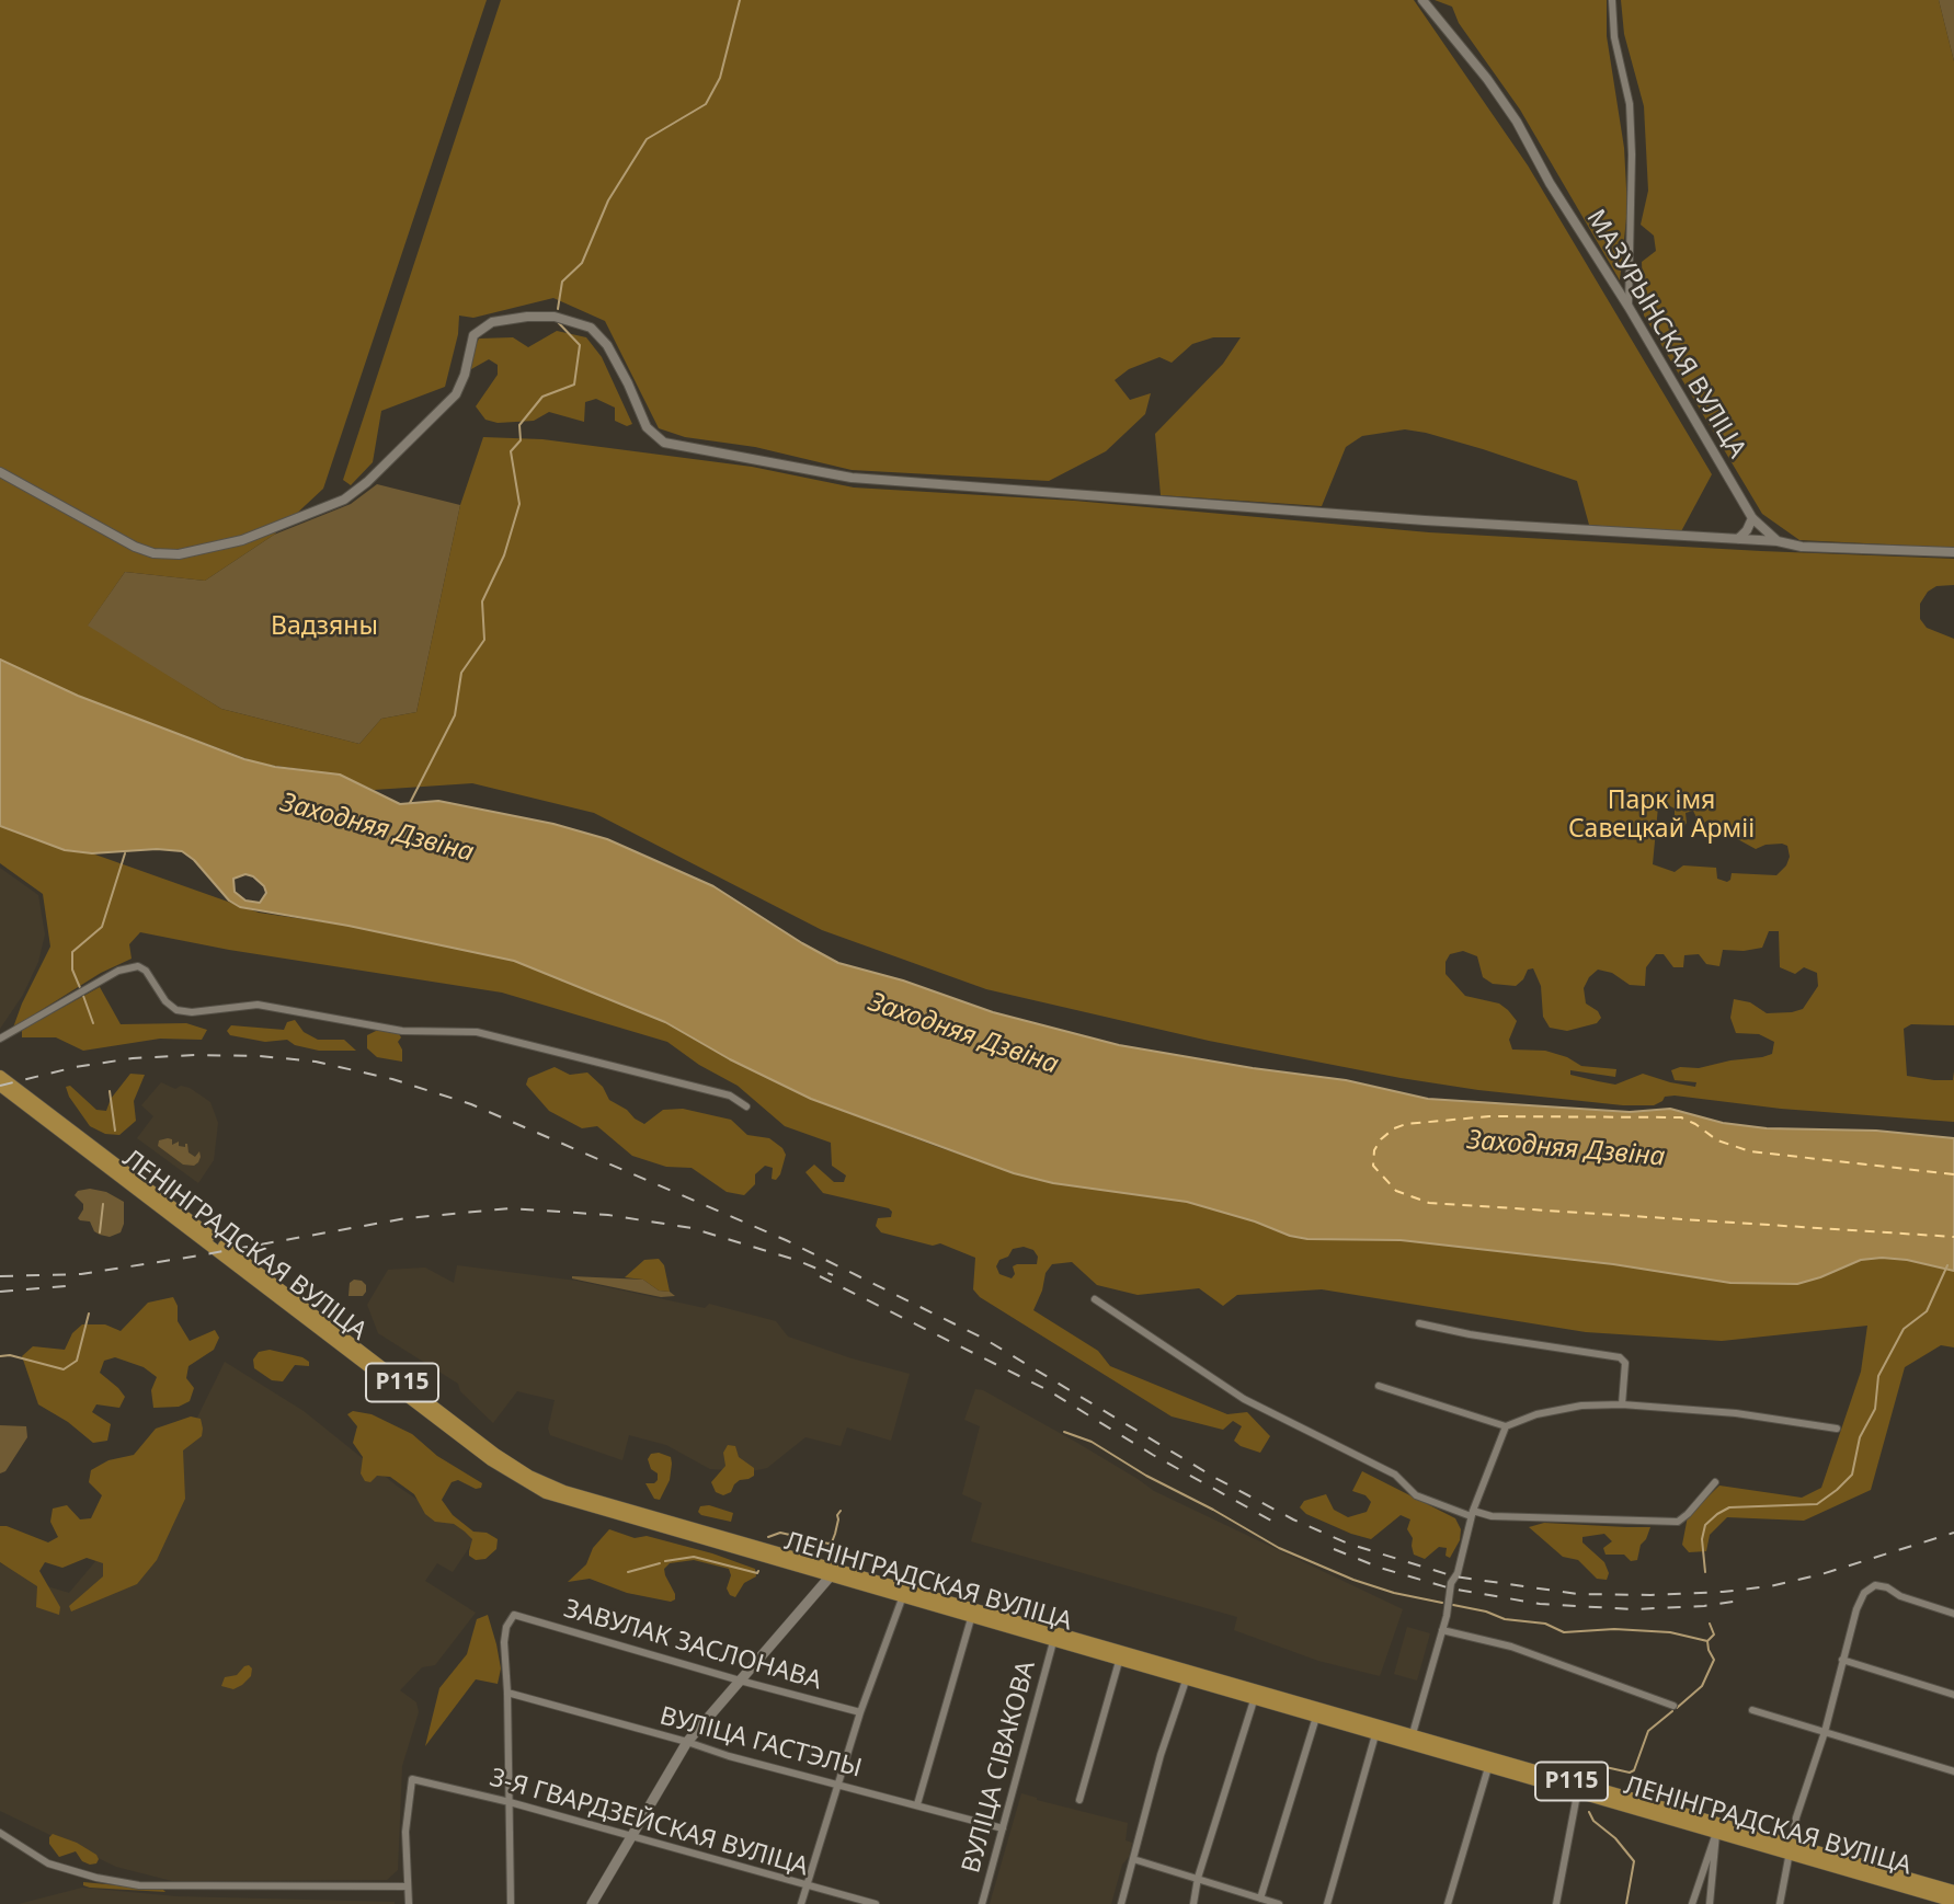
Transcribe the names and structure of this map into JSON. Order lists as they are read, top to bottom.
{
  "streets": {
    "main road": ["ЛЕНІНГРАДСКАЯ ВУЛІЦА", "Р115"],
    "street": [
      "МАЗУРЫНСКАЯ ВУЛІЦА",
      "ЗАВУЛАК ЗАСЛОНАВА",
      "ВУЛІЦА ГАСТЭЛЫ",
      "ВУЛІЦА СІВАКОВА",
      "3-Я ГВАРДЗЕЙСКАЯ ВУЛІЦА"
    ]
  },
  "crossings": [
    ["ЛЕНІНГРАДСКАЯ ВУЛІЦА", "ВУЛІЦА СІВАКОВА"],
    ["ЗАВУЛАК ЗАСЛОНАВА", "ВУЛІЦА ГАСТЭЛЫ"],
    ["ВУЛІЦА ГАСТЭЛЫ", "ВУЛІЦА СІВАКОВА"]
  ],
  "water": ["Заходняя Дзвіна"],
  "parks": ["Вадзяны", "Парк імя Савецкай Арміі"]
}
